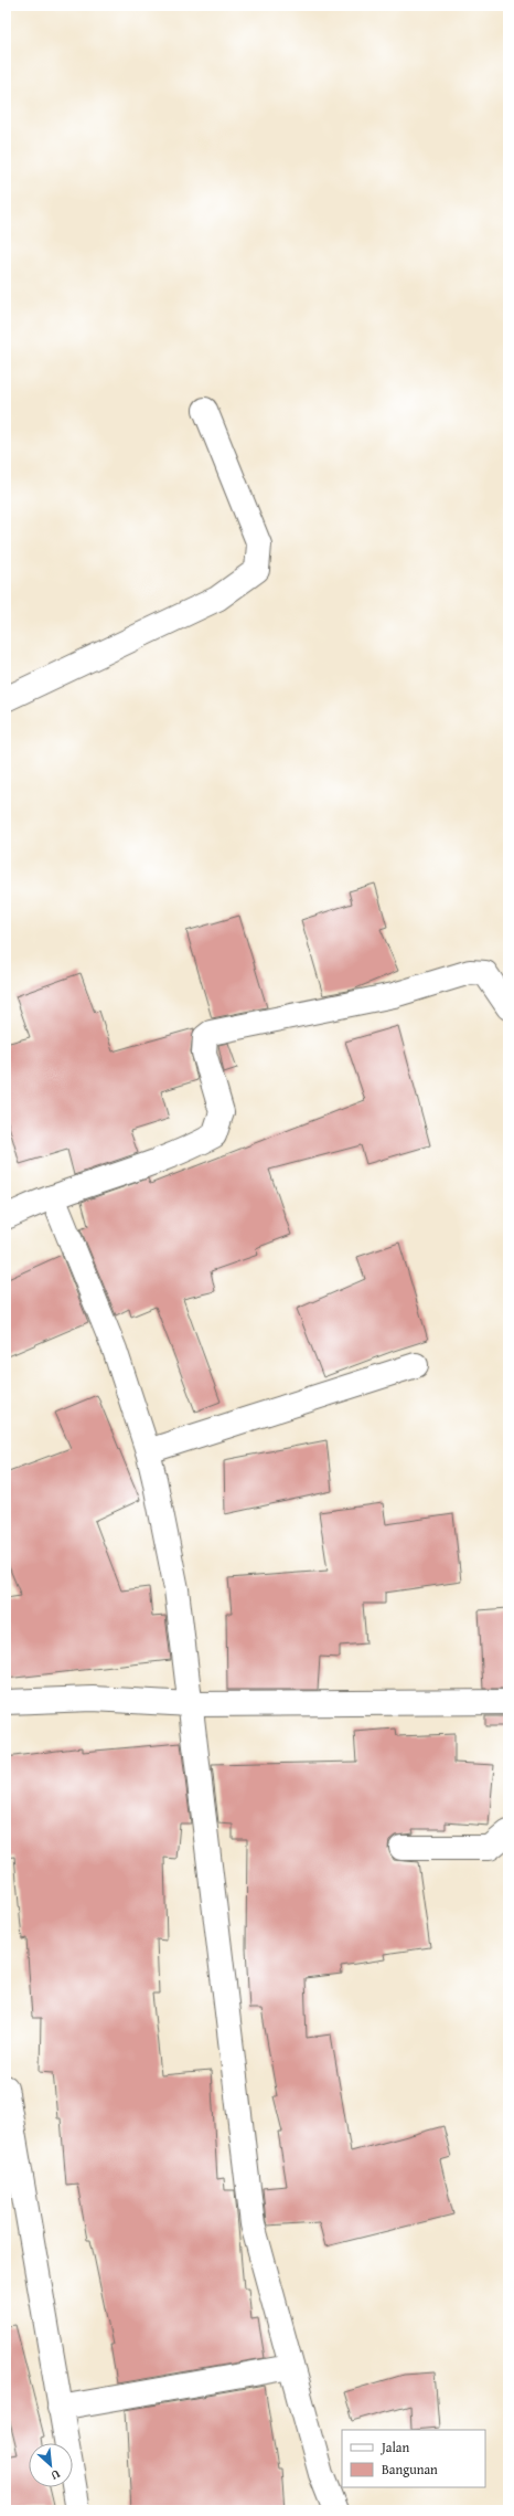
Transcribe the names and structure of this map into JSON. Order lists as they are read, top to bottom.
{
  "legend": ["Jalan", "Bangunan"],
  "north": "bottom right"
}
